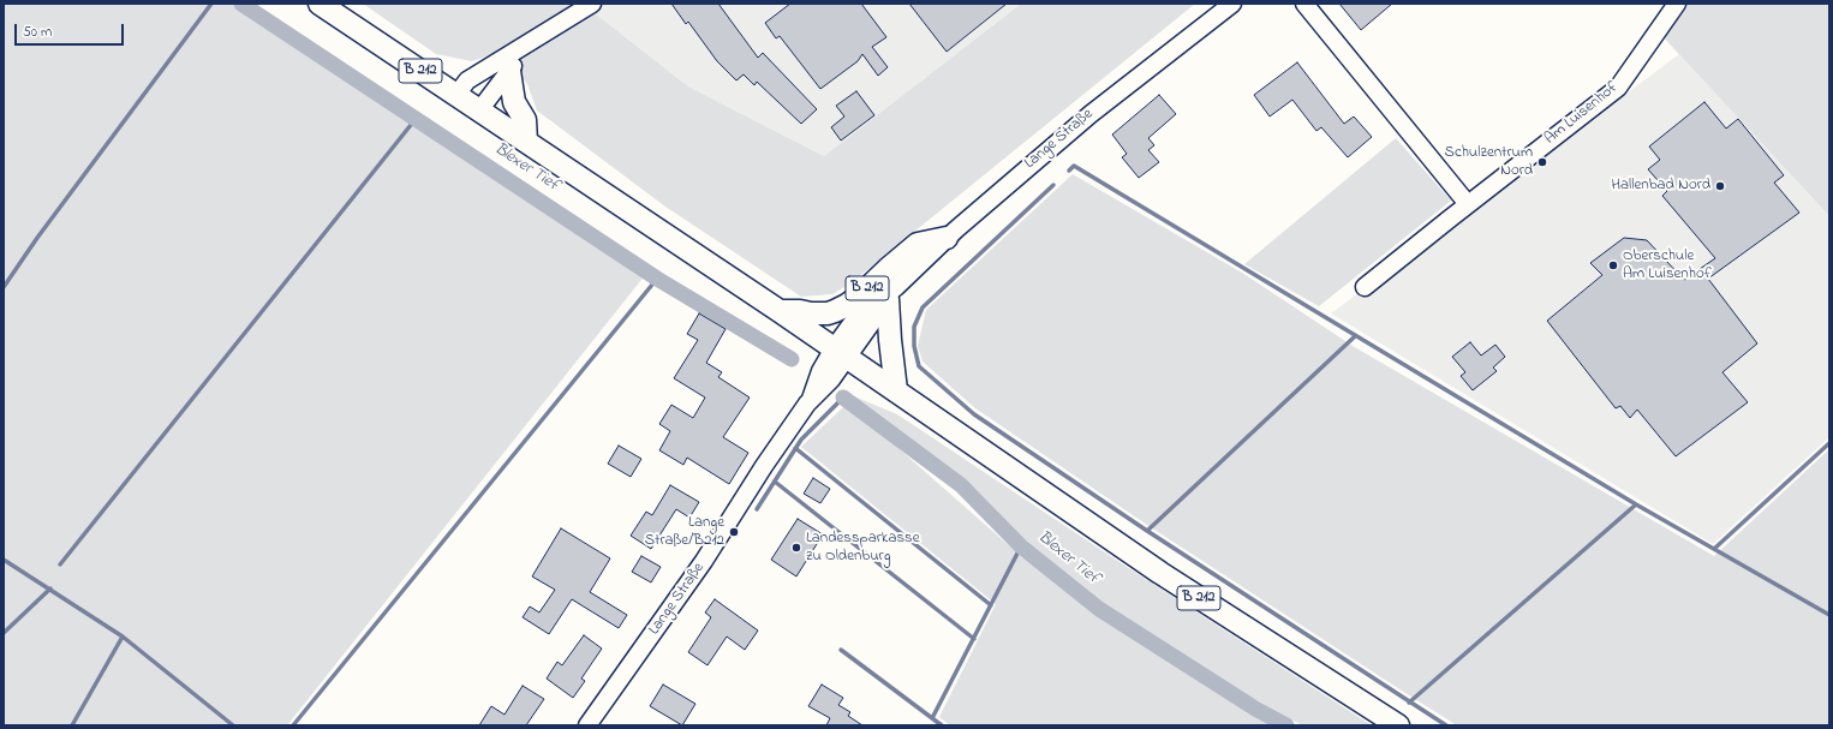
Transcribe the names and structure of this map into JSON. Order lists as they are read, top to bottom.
{
  "streets": {
    "main road": ["B 212"],
    "street": ["Am Luisenhof", "Lange Straße"]
  },
  "crossings": [
    ["B 212", "Lange Straße"]
  ],
  "water": ["Blexer Tief"],
  "places": [
    "Schulzentrum Nord",
    "Hallenbad Nord",
    "Oberschule Am Luisenhof",
    "Lange Straße/B212",
    "Landessparkasse zu Oldenburg"
  ],
  "scale_bar": "50 m"
}
